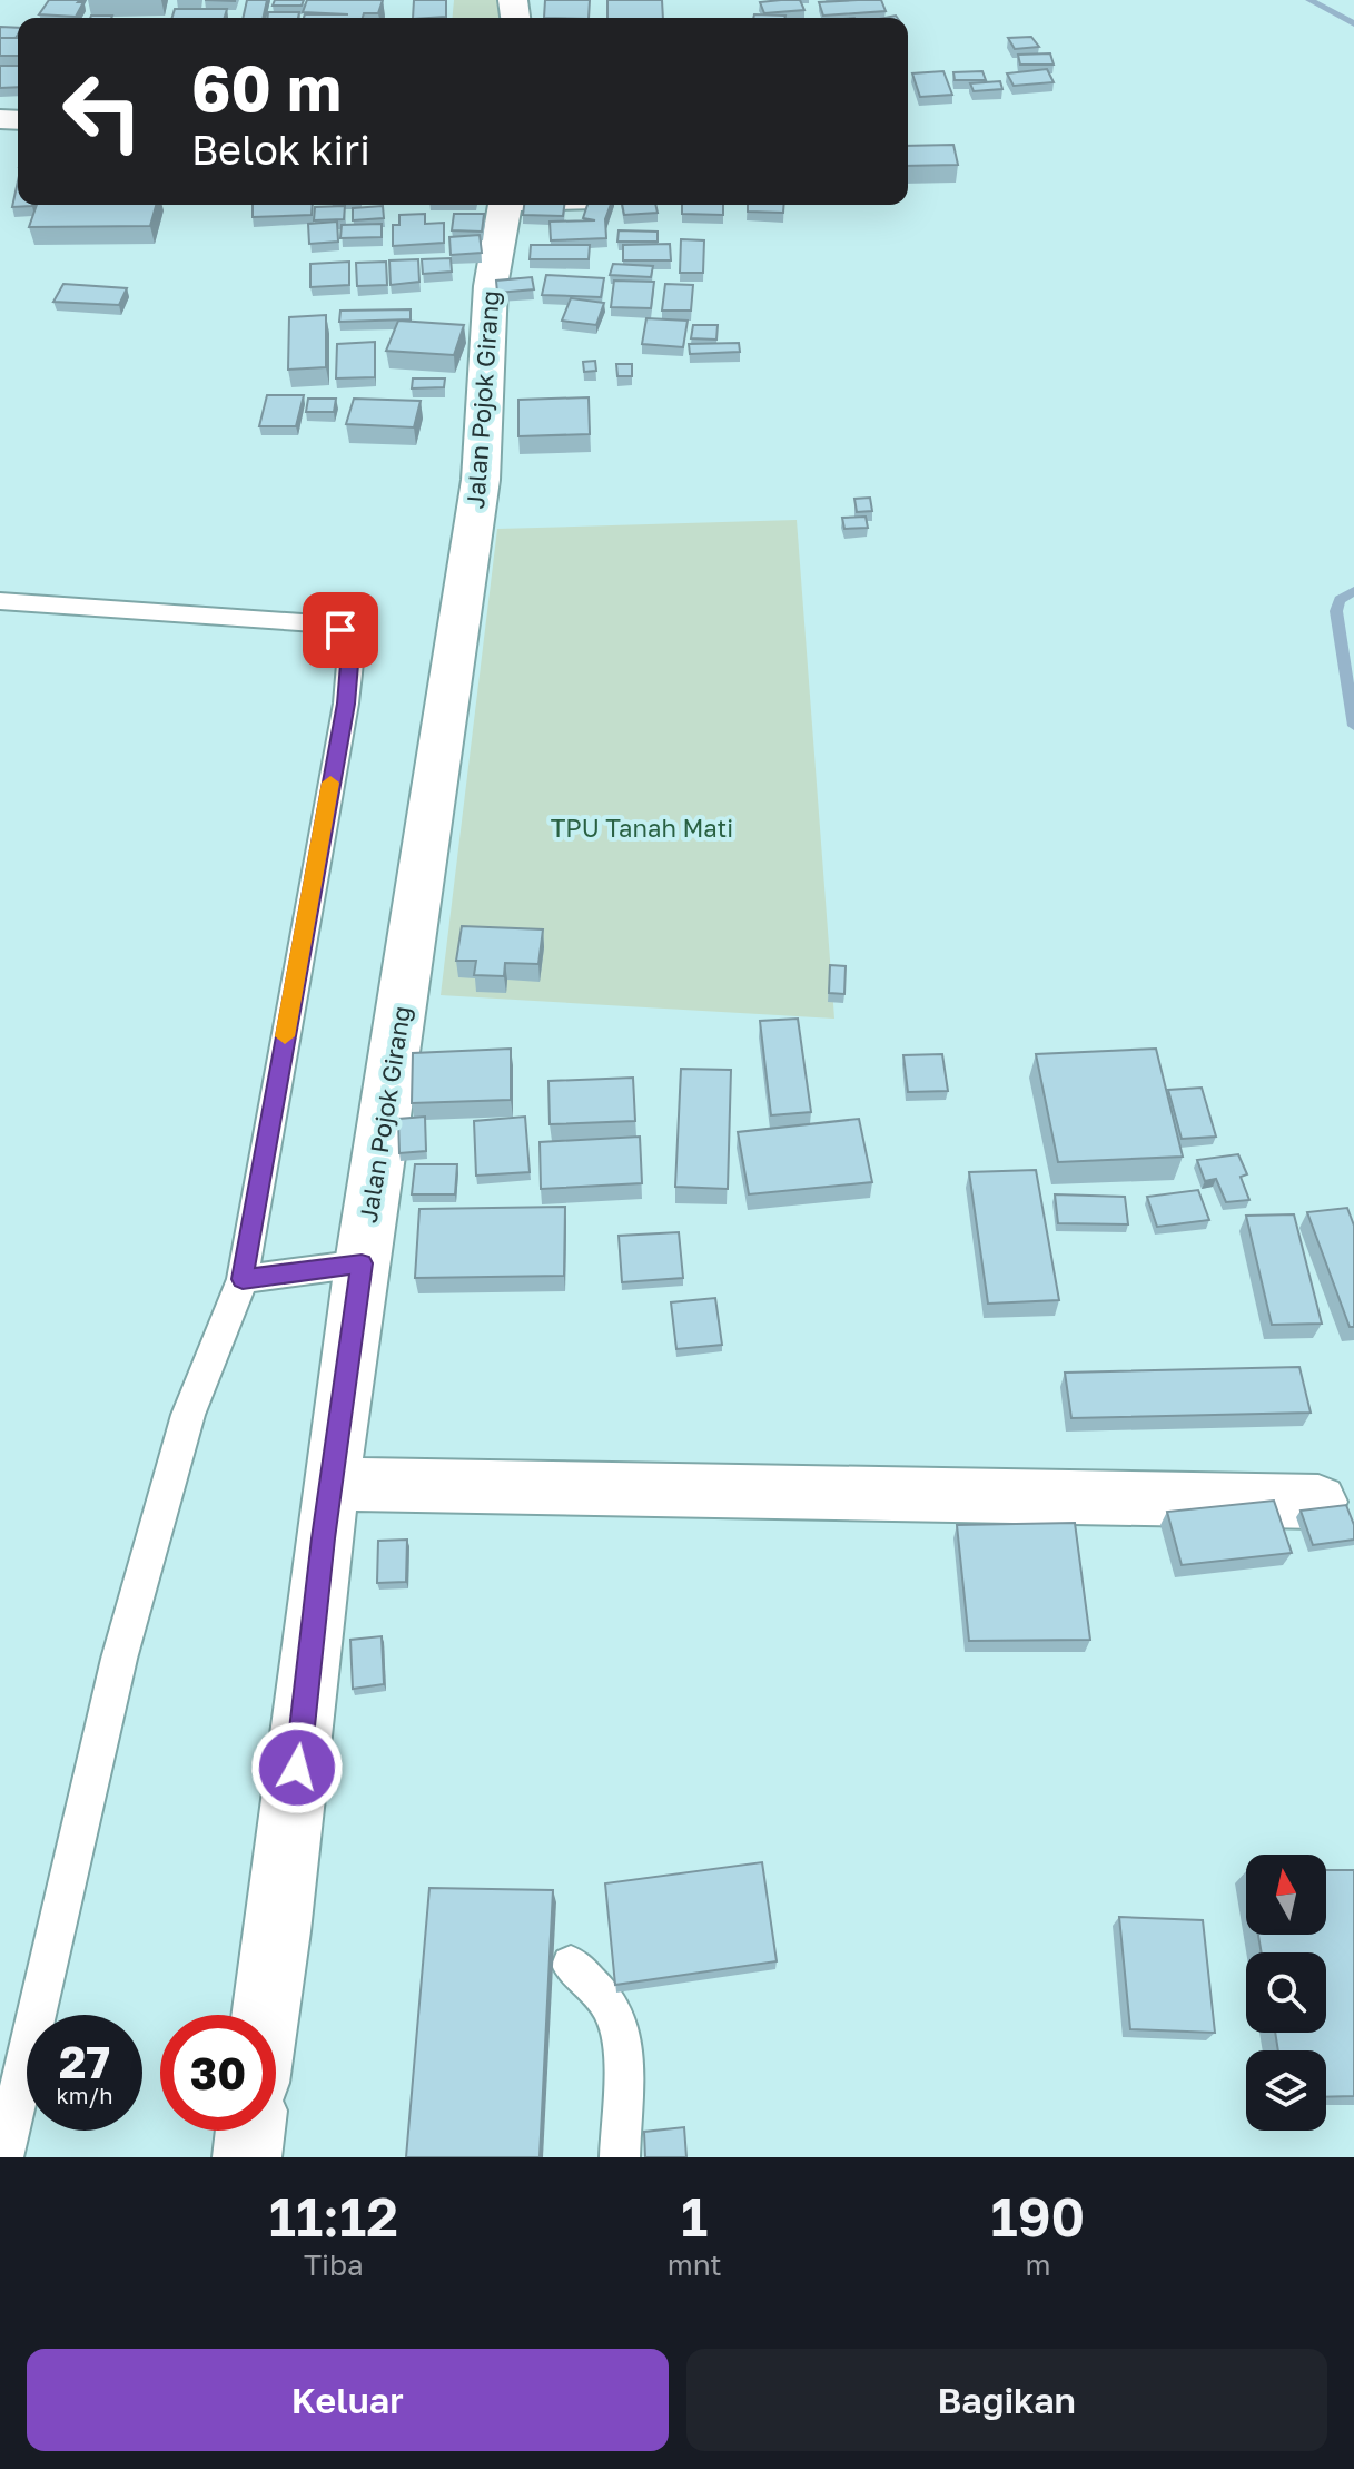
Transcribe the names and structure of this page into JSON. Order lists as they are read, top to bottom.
{
  "streets": {
    "street": ["Jalan Pojok Girang"]
  },
  "parks": ["TPU Tanah Mati"],
  "north": "top",
  "page": {
    "turn": ["60 m", "Belok kiri"],
    "speed": "27 km/h",
    "limit": "30",
    "eta": [
      "11:12",
      "Tiba",
      "1",
      "mnt",
      "190",
      "m"
    ],
    "buttons": ["Keluar", "Bagikan"]
  }
}
